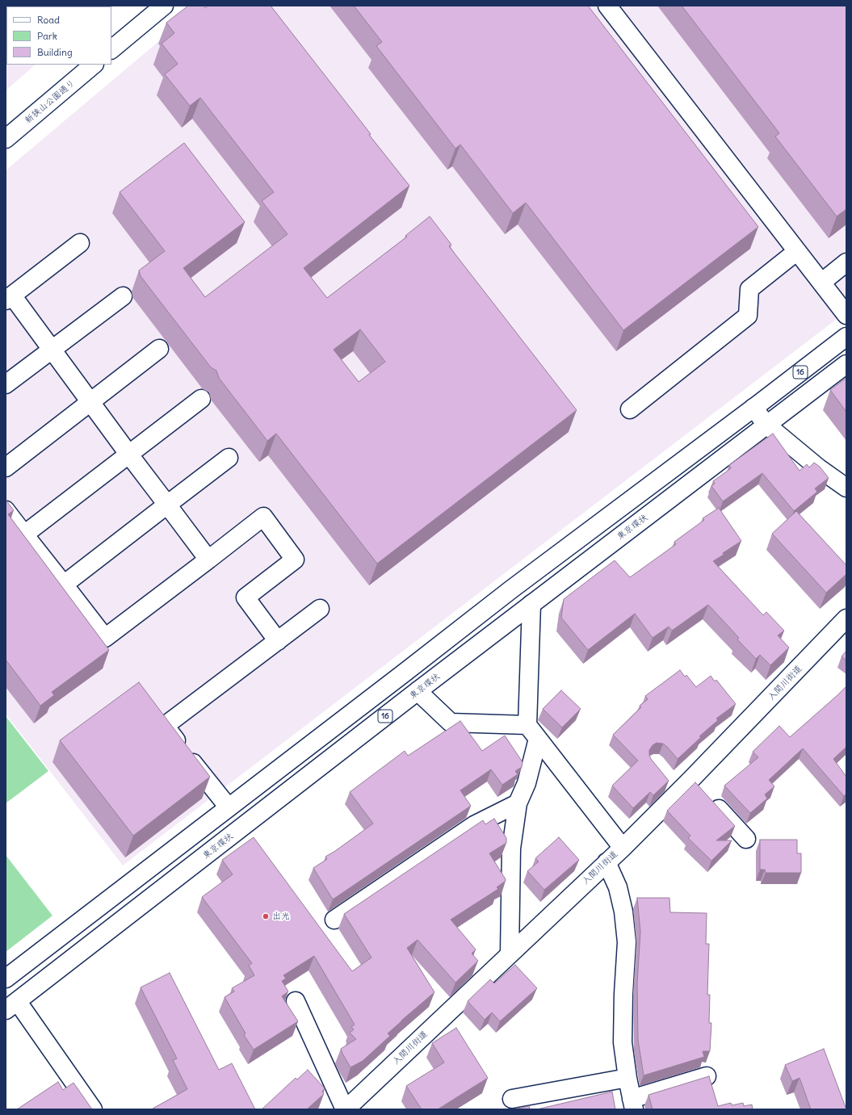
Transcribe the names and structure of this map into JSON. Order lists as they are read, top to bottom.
{
  "streets": {
    "main road": [
      "新狭山公園通り",
      "16",
      "東京環状",
      "入間川街道"
    ]
  },
  "places": ["出光"],
  "legend": ["Road", "Park", "Building"]
}
